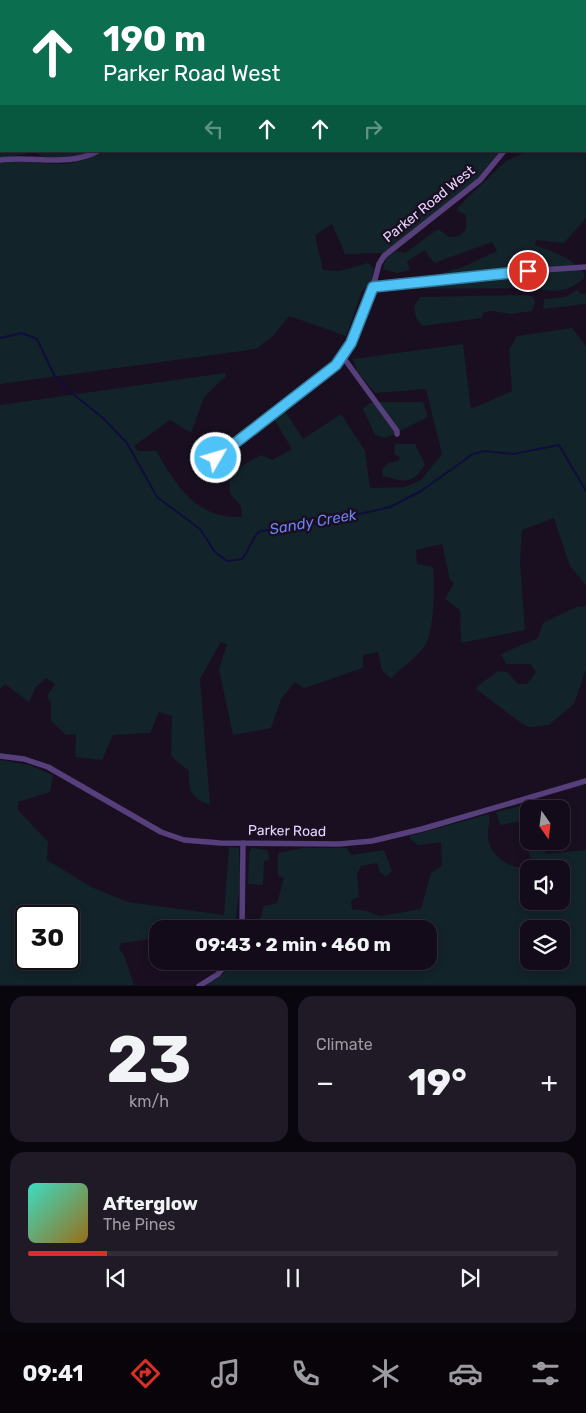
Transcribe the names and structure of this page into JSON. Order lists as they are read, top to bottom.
{
  "streets": {
    "street": ["Parker Road West", "Parker Road"]
  },
  "water": ["Sandy Creek"],
  "north": "bottom",
  "page": {
    "turn": ["190 m", "Parker Road West"],
    "limit": "30",
    "trip": "09:43 · 2 min · 460 m",
    "tile": [
      ["23", "km/h"],
      "Climate"
    ],
    "heat": ["−", "19°", "+"],
    "song": ["Afterglow", "The Pines"],
    "tabs": "09:41"
  }
}
